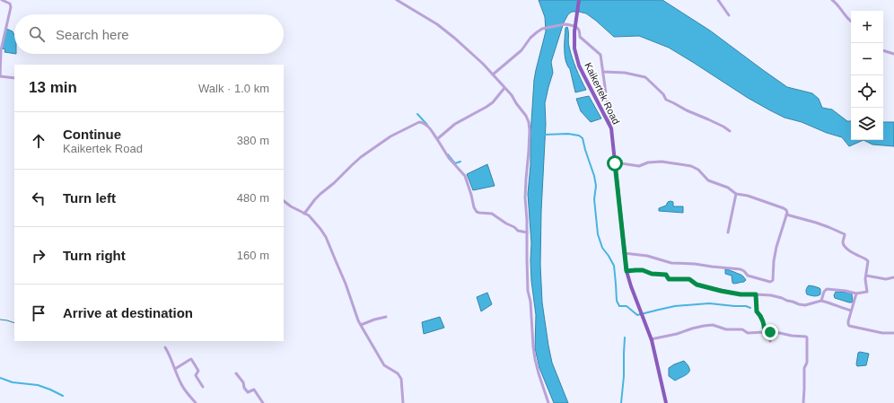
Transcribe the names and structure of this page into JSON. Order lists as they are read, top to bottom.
{
  "streets": {
    "main road": ["Kaikertek Road"]
  },
  "page": {
    "map_buttons": ["+", "−"],
    "search": "Search here",
    "heading": ["13 min", "Walk · 1.0 km"],
    "list": [
      ["Continue", "Kaikertek Road", "380 m"],
      ["Turn left", "480 m"],
      ["Turn right", "160 m"],
      "Arrive at destination"
    ]
  }
}
